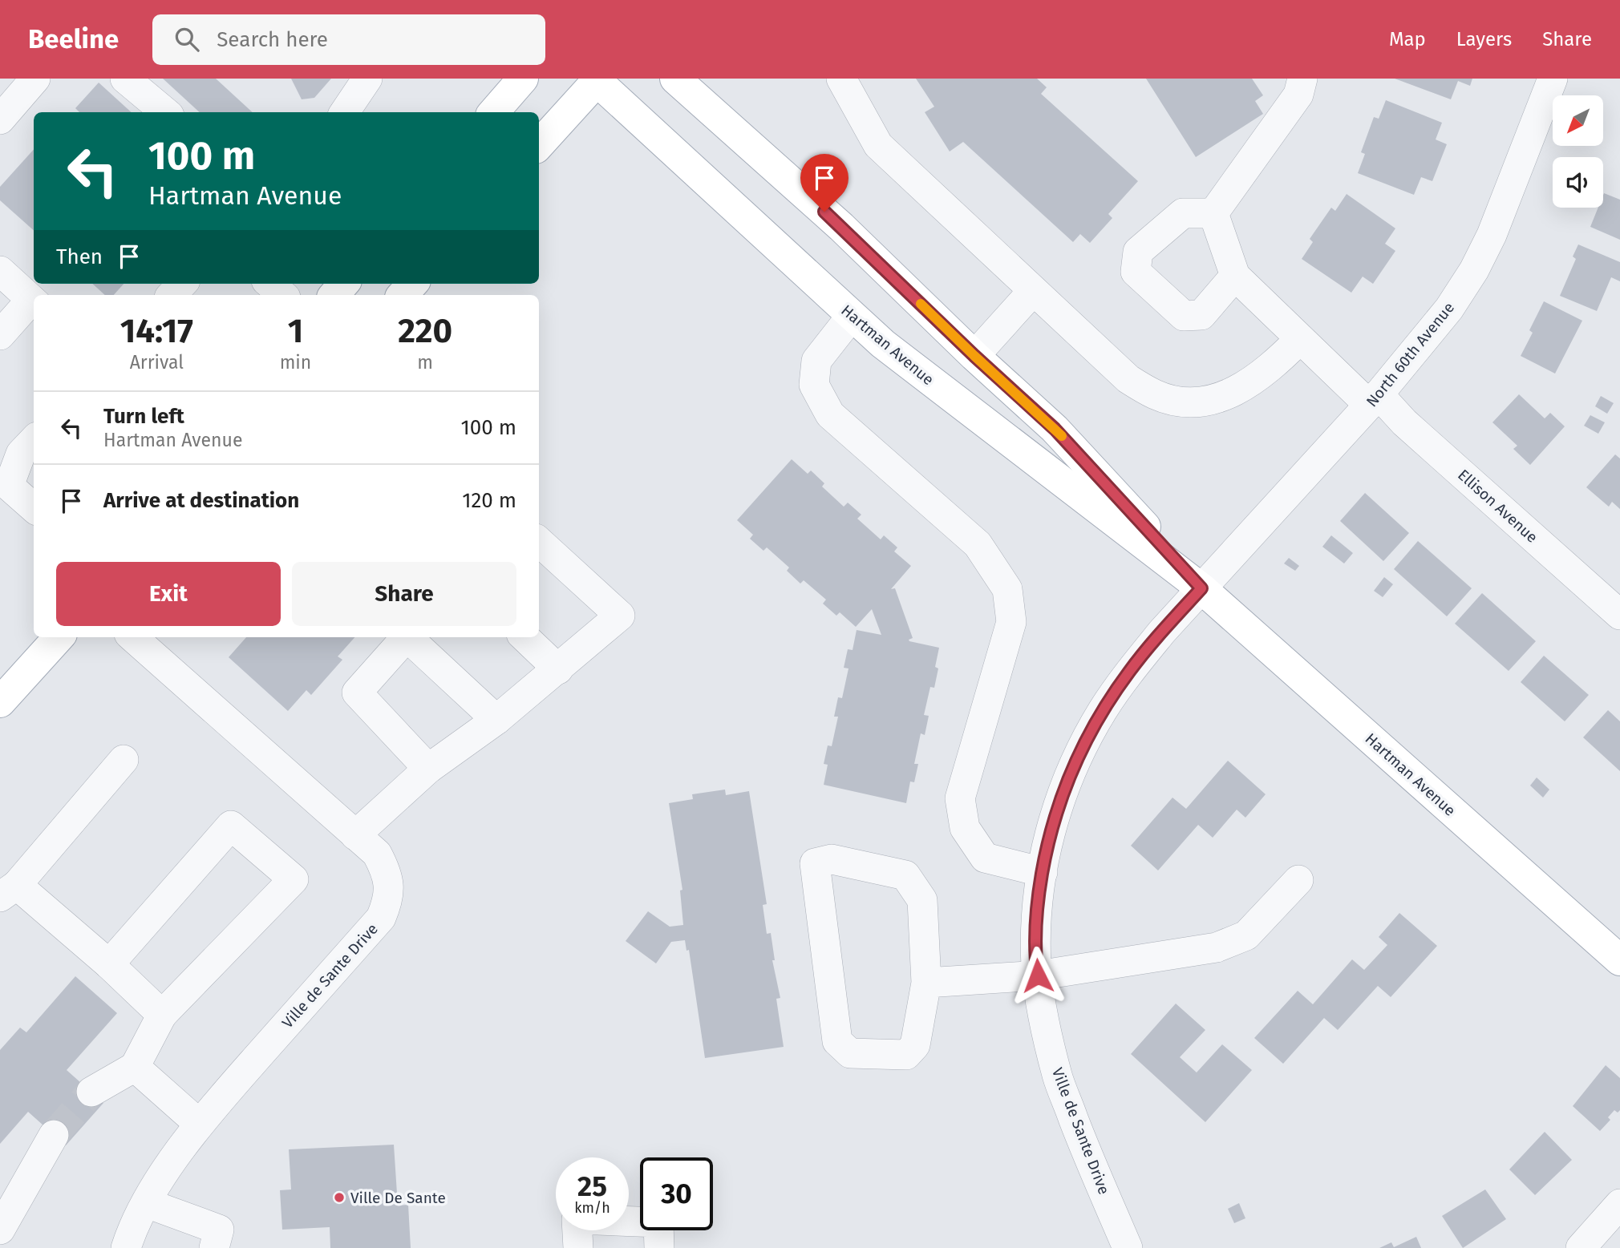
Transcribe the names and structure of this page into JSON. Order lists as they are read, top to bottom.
{
  "streets": {
    "main road": ["Hartman Avenue"],
    "street": ["North 60th Avenue", "Ellison Avenue", "Ville de Sante Drive"]
  },
  "crossings": [
    ["Hartman Avenue", "North 60th Avenue"],
    ["Hartman Avenue", "Ville de Sante Drive"],
    ["North 60th Avenue", "Ellison Avenue"],
    ["North 60th Avenue", "Ville de Sante Drive"]
  ],
  "places": ["Ville De Sante"],
  "north": "bottom left",
  "page": {
    "header": "Beeline",
    "search": "Search here",
    "nav": ["Map", "Layers", "Share"],
    "turn": ["100 m", "Hartman Avenue"],
    "then": "Then",
    "eta": [
      "14:17",
      "Arrival",
      "1",
      "min",
      "220",
      "m"
    ],
    "list": [
      {
        "name": "Turn left",
        "note": "Hartman Avenue",
        "value": "100 m"
      },
      {
        "name": "Arrive at destination",
        "value": "120 m"
      }
    ],
    "buttons": ["Exit", "Share"],
    "speed": "25 km/h",
    "limit": "30"
  }
}
